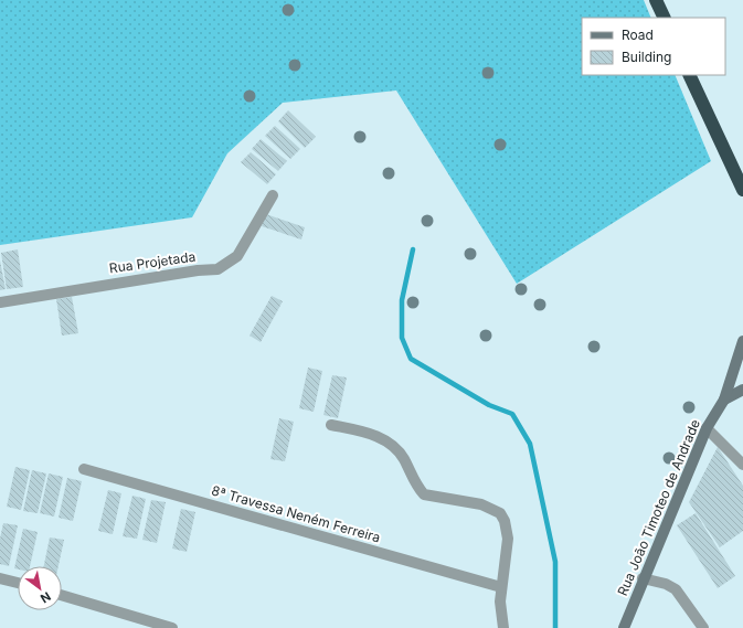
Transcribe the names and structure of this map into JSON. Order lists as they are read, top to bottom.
{
  "streets": {
    "main road": ["Rua João Timoteo de Andrade"],
    "street": ["Rua Projetada", "8ª Travessa Neném Ferreira"]
  },
  "legend": ["Road", "Building"],
  "north": "bottom right"
}
